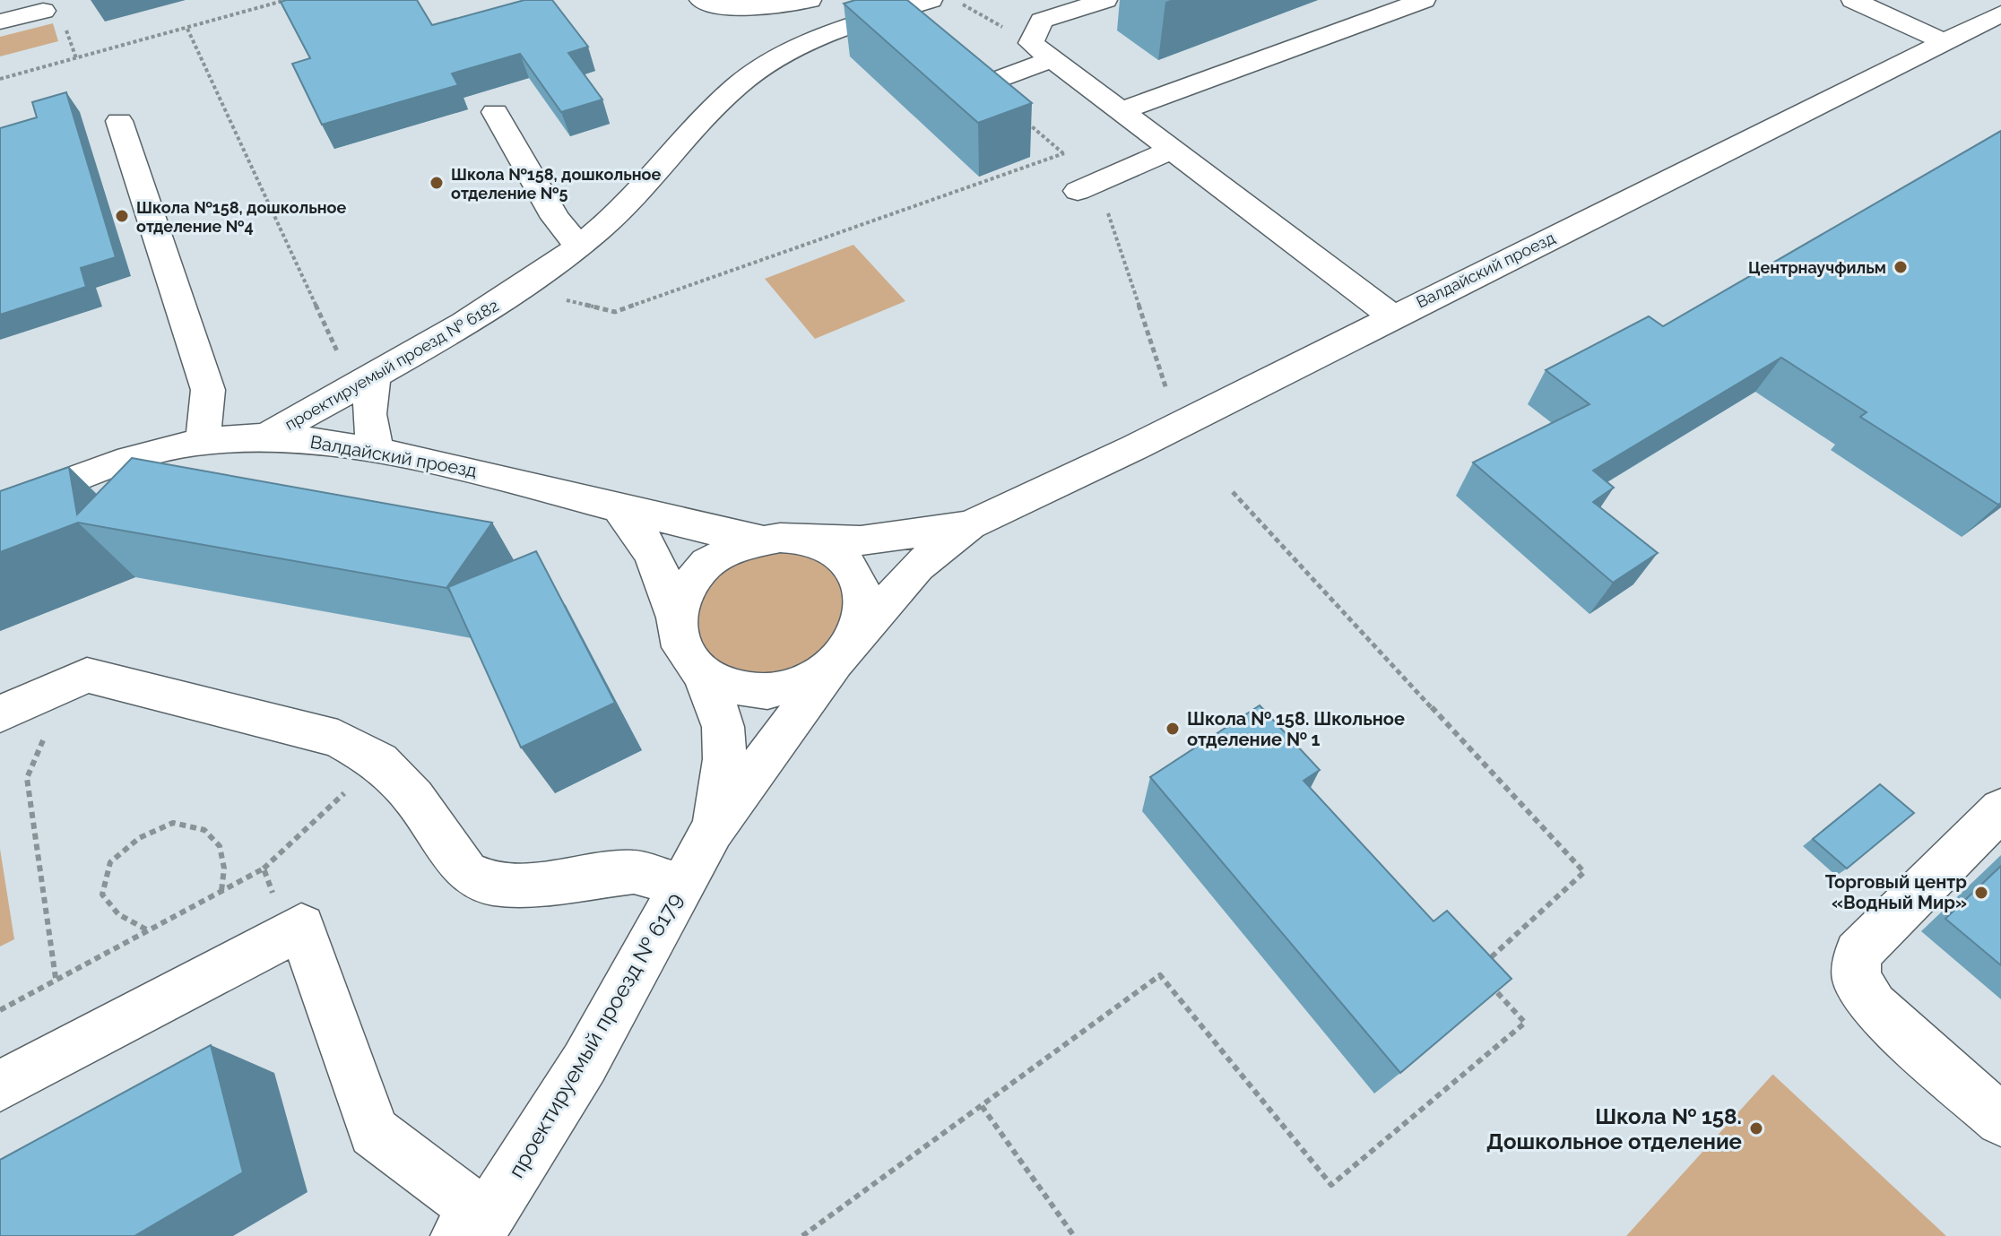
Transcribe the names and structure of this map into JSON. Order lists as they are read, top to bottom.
{
  "streets": {
    "street": ["Валдайский проезд", "проектируемый проезд № 6182", "проектируемый проезд № 6179"]
  },
  "crossings": [
    ["Валдайский проезд", "проектируемый проезд № 6182"],
    ["Валдайский проезд", "проектируемый проезд № 6179"]
  ],
  "places": [
    "Школа №158, дошкольное отделение №5",
    "Школа №158, дошкольное отделение №4",
    "Центрнаучфильм",
    "Школа № 158. Школьное отделение № 1",
    "Торговый центр «Водный Мир»",
    "Школа № 158. Дошкольное отделение"
  ]
}
